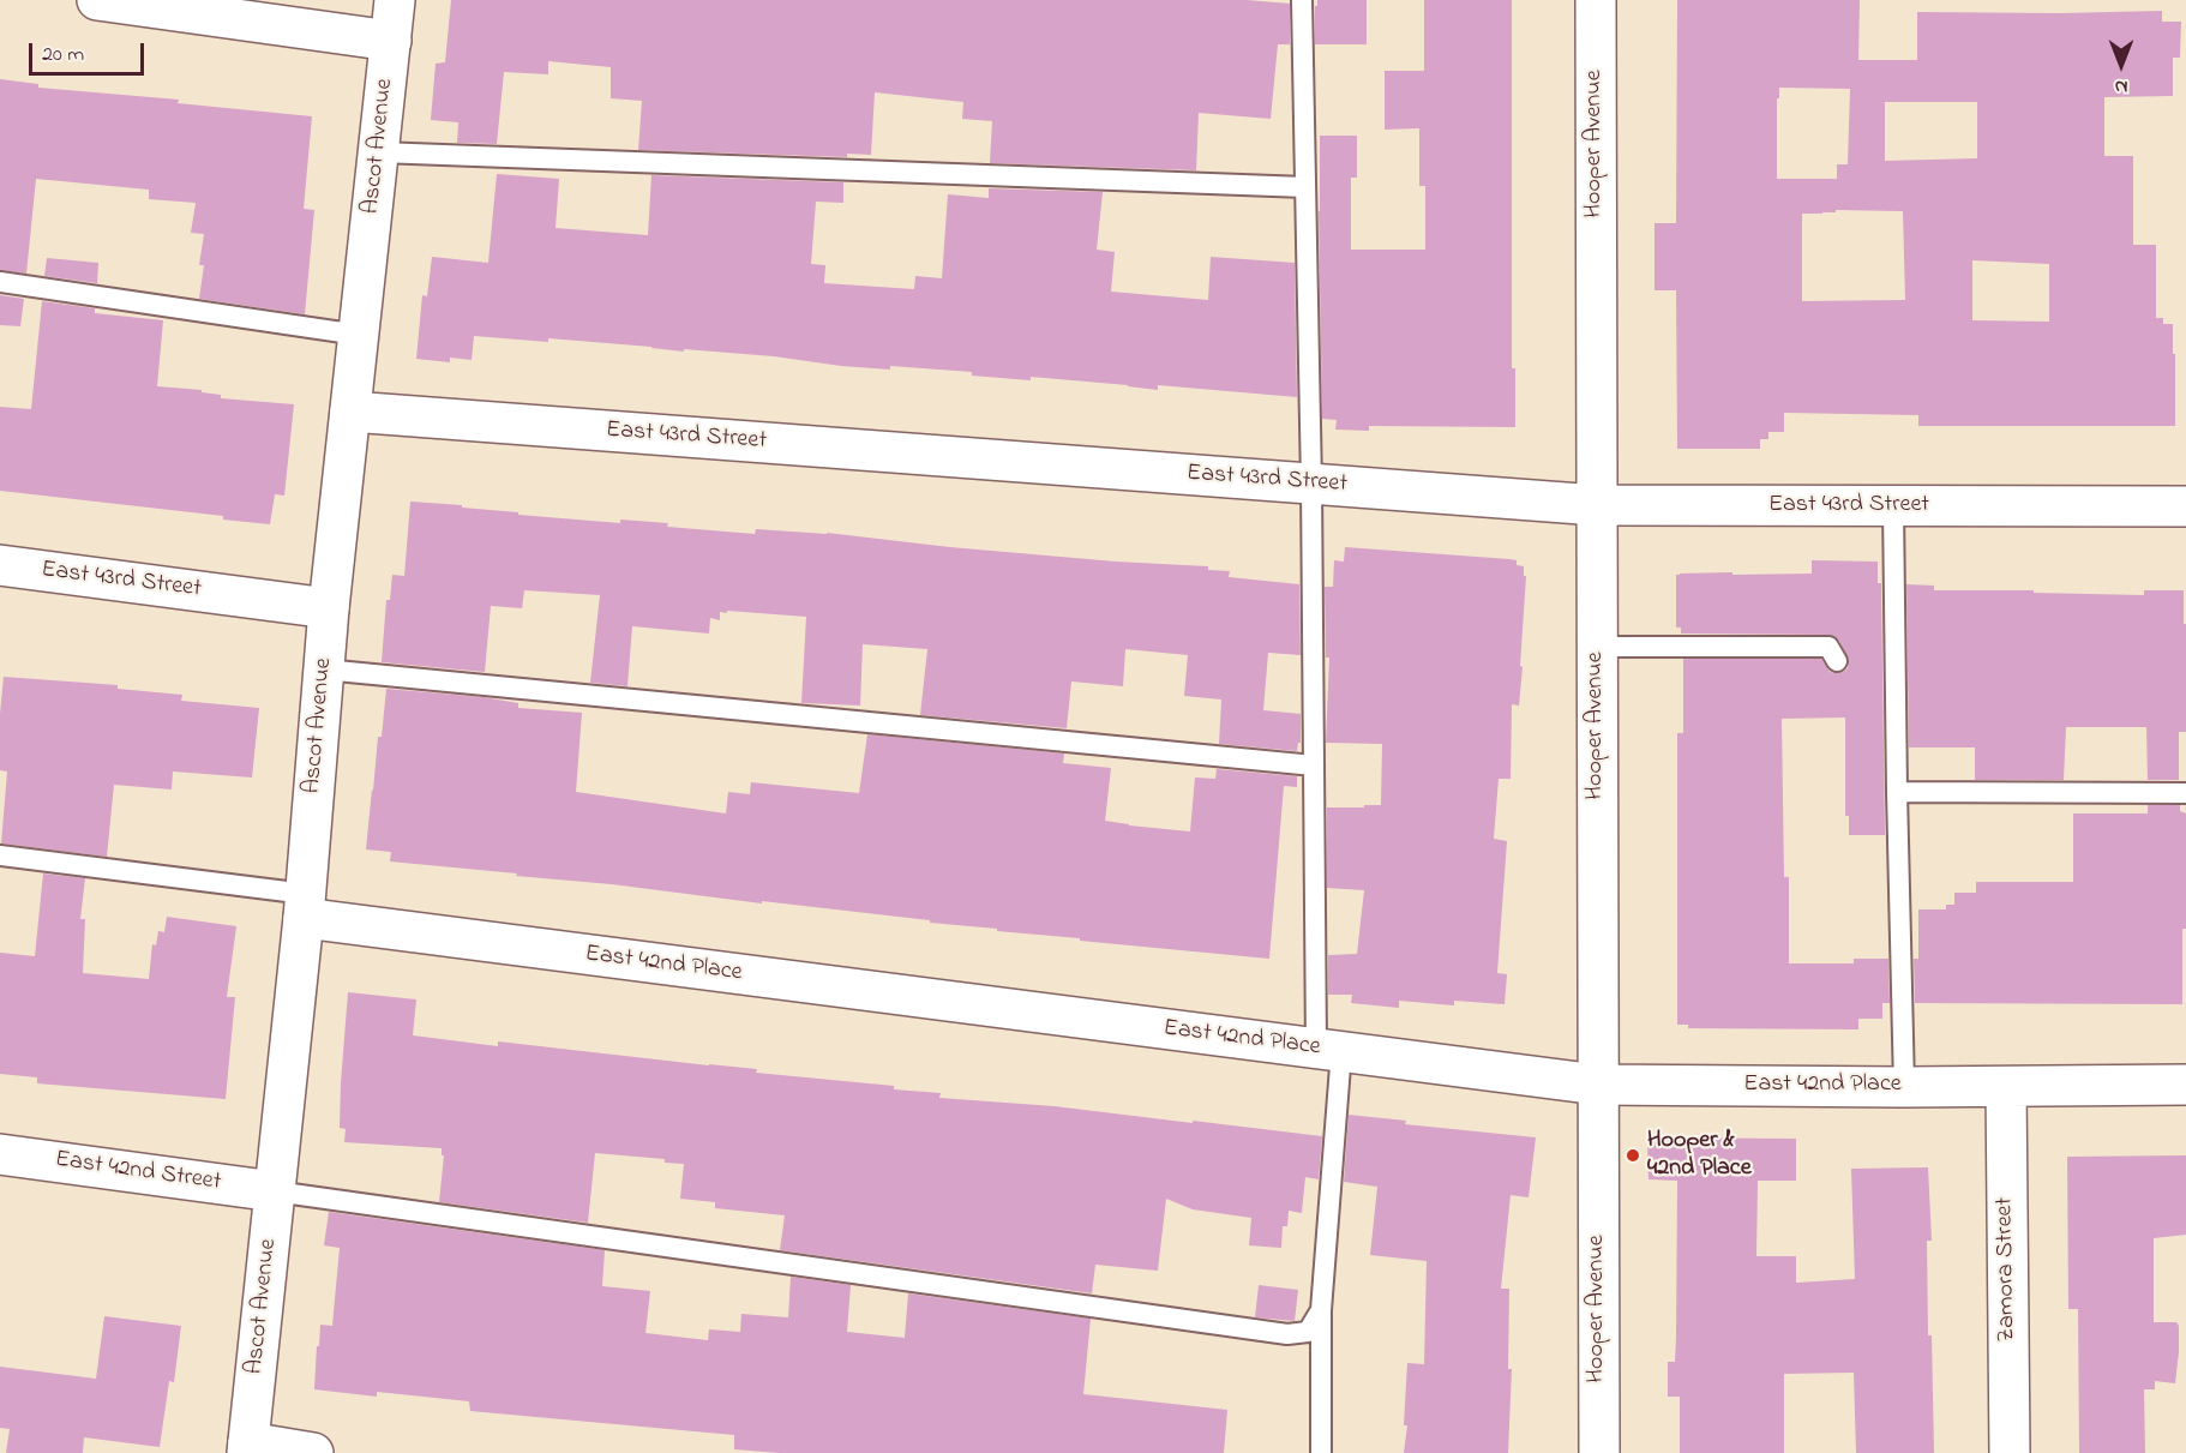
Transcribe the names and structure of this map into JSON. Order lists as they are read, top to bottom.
{
  "streets": {
    "street": [
      "Hooper Avenue",
      "Ascot Avenue",
      "East 43rd Street",
      "East 42nd Place",
      "East 42nd Street",
      "Zamora Street"
    ]
  },
  "crossings": [
    ["Hooper Avenue", "East 43rd Street"],
    ["Hooper Avenue", "East 42nd Place"],
    ["Ascot Avenue", "East 43rd Street"],
    ["Ascot Avenue", "East 42nd Place"],
    ["Ascot Avenue", "East 42nd Street"],
    ["East 42nd Place", "Zamora Street"]
  ],
  "places": ["Hooper & 42nd Place"],
  "scale_bar": "20 m",
  "north": "bottom"
}
